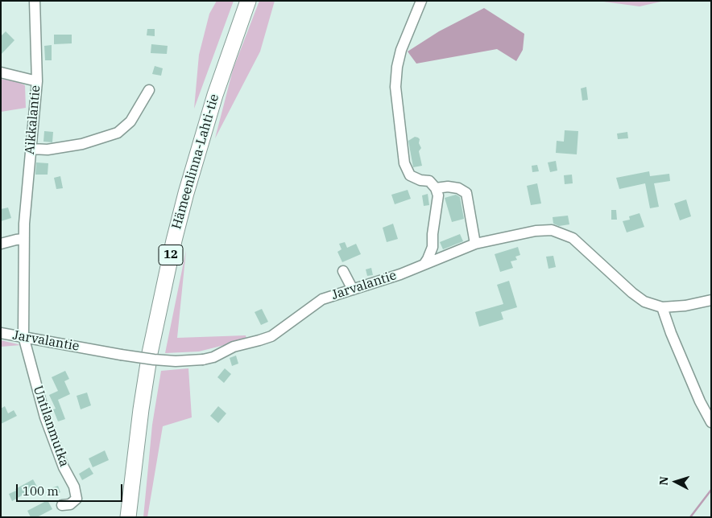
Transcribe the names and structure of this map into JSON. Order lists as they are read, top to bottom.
{
  "streets": {
    "highway": ["Hämeenlinna-Lahti-tie", "12"],
    "street": ["Aikkalantie", "Jarvalantie", "Untilanmutka"]
  },
  "crossings": [
    ["Aikkalantie", "Jarvalantie"],
    ["Aikkalantie", "Untilanmutka"],
    ["Jarvalantie", "Untilanmutka"]
  ],
  "scale_bar": "100 m",
  "north": "left"
}
